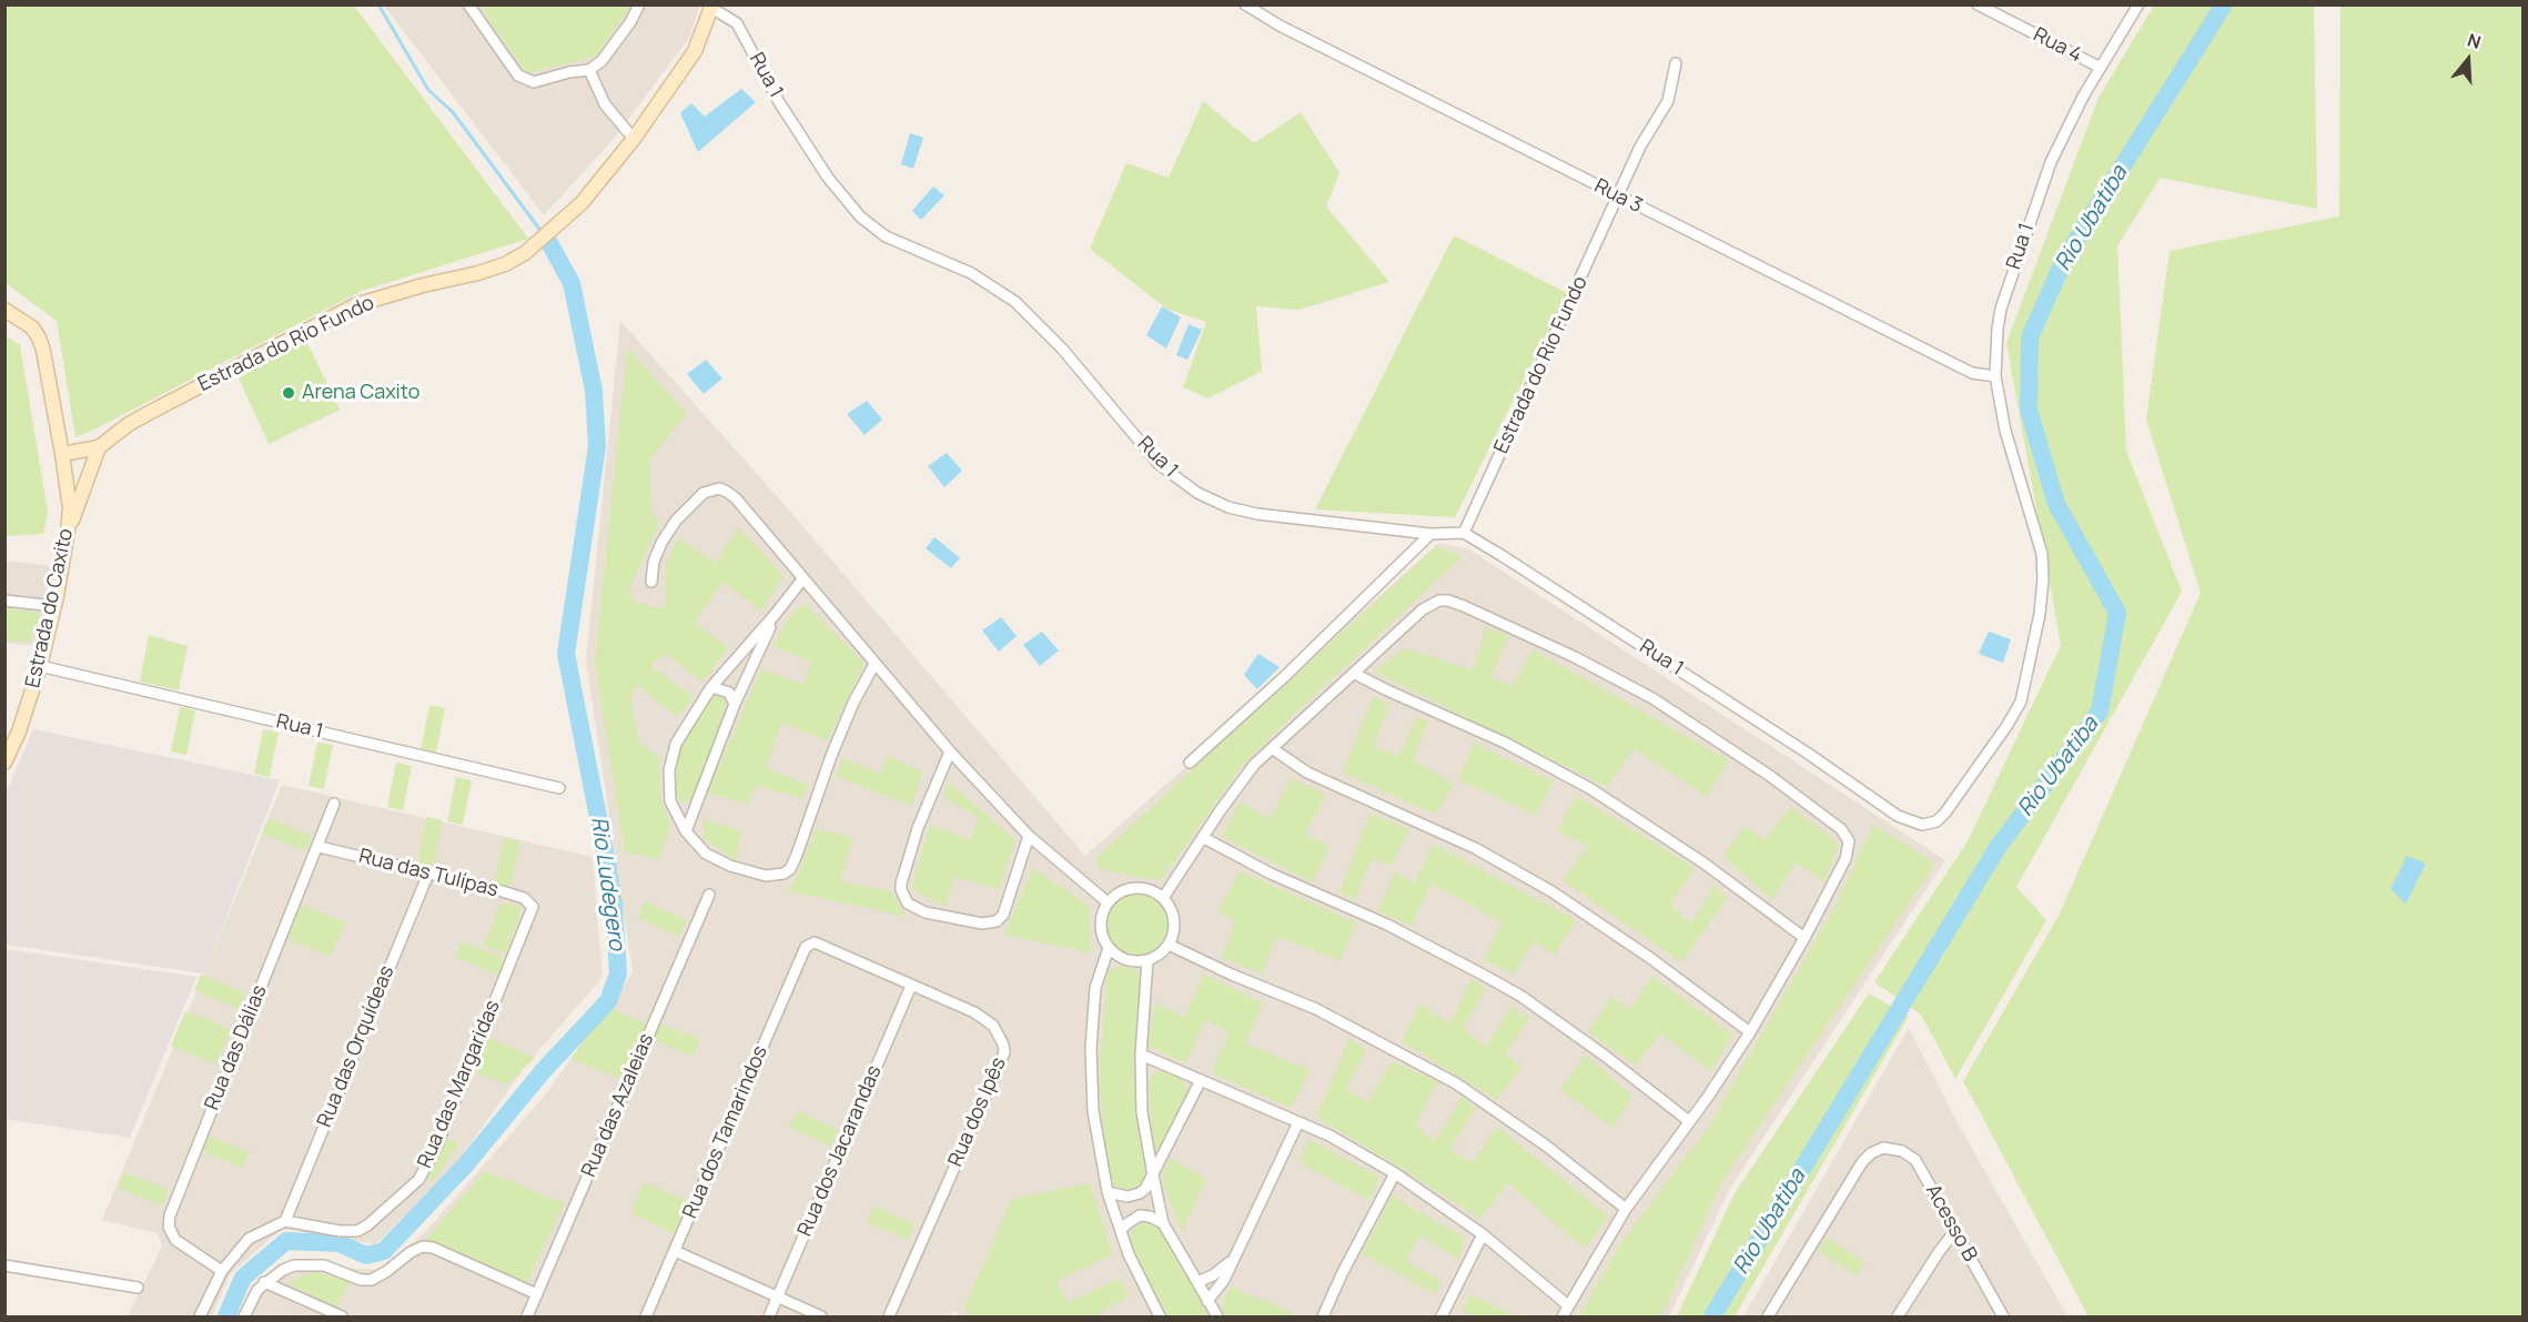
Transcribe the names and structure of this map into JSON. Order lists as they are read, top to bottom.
{
  "streets": {
    "street": [
      "Rua 4",
      "Rua 1",
      "Rua 3",
      "Estrada do Rio Fundo",
      "Estrada do Caxito",
      "Rua das Tulípas",
      "Rua das Orquídeas",
      "Rua das Dálias",
      "Rua das Margaridas",
      "Rua das Azaleias",
      "Rua dos Ipês",
      "Rua dos Tamarindos",
      "Rua dos Jacarandas",
      "Acesso B"
    ]
  },
  "crossings": [
    ["Rua 4", "Rua 1"],
    ["Rua 1", "Rua 3"],
    ["Rua 1", "Estrada do Rio Fundo"],
    ["Rua 1", "Estrada do Caxito"],
    ["Rua 3", "Estrada do Rio Fundo"],
    ["Estrada do Rio Fundo", "Estrada do Caxito"],
    ["Rua das Tulípas", "Rua das Orquídeas"],
    ["Rua das Tulípas", "Rua das Dálias"],
    ["Rua das Tulípas", "Rua das Margaridas"],
    ["Rua das Orquídeas", "Rua das Margaridas"],
    ["Rua dos Ipês", "Rua dos Tamarindos"],
    ["Rua dos Ipês", "Rua dos Jacarandas"]
  ],
  "water": ["Rio Ubatiba", "Rio Ludegero"],
  "places": ["Arena Caxito"],
  "north": "top"
}
